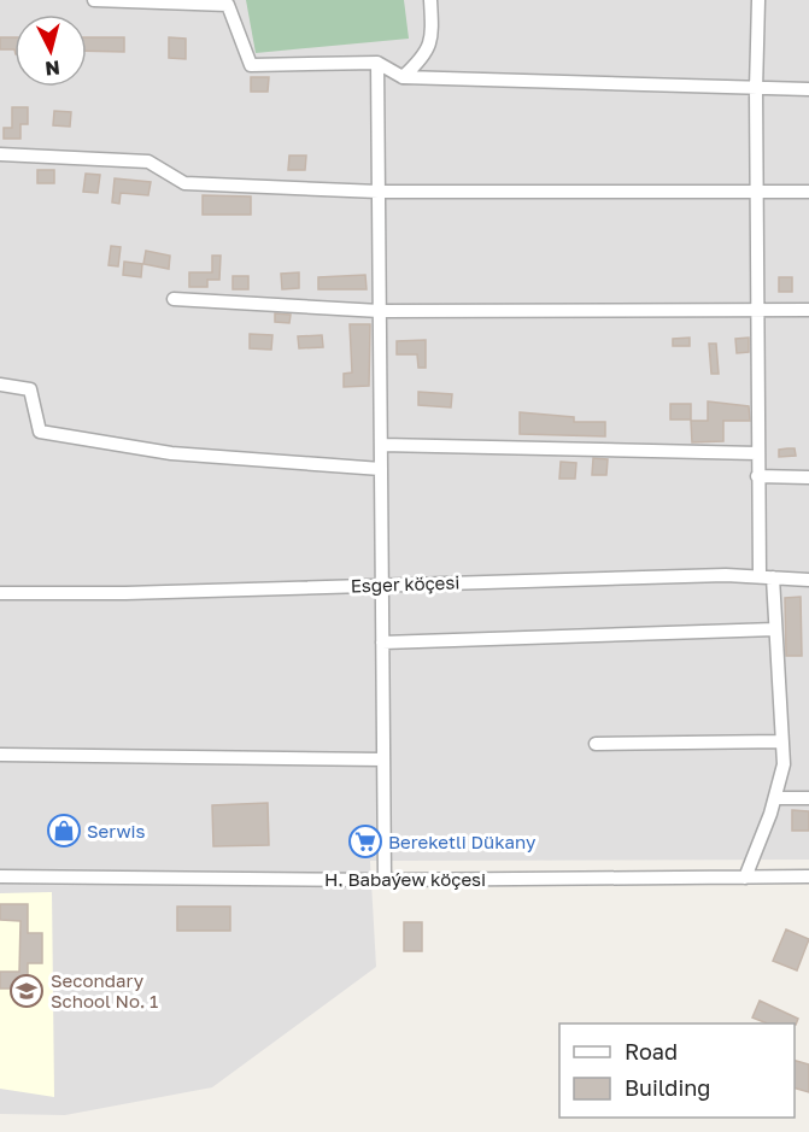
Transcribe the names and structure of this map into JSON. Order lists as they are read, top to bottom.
{
  "streets": {
    "street": ["Esger köçesi", "H. Babaýew köçesi"]
  },
  "places": {
    "shop": ["Serwis"],
    "supermarket": ["Bereketli Dükany"],
    "school or university": ["Secondary School No. 1"]
  },
  "legend": ["Road", "Building"],
  "north": "bottom"
}
